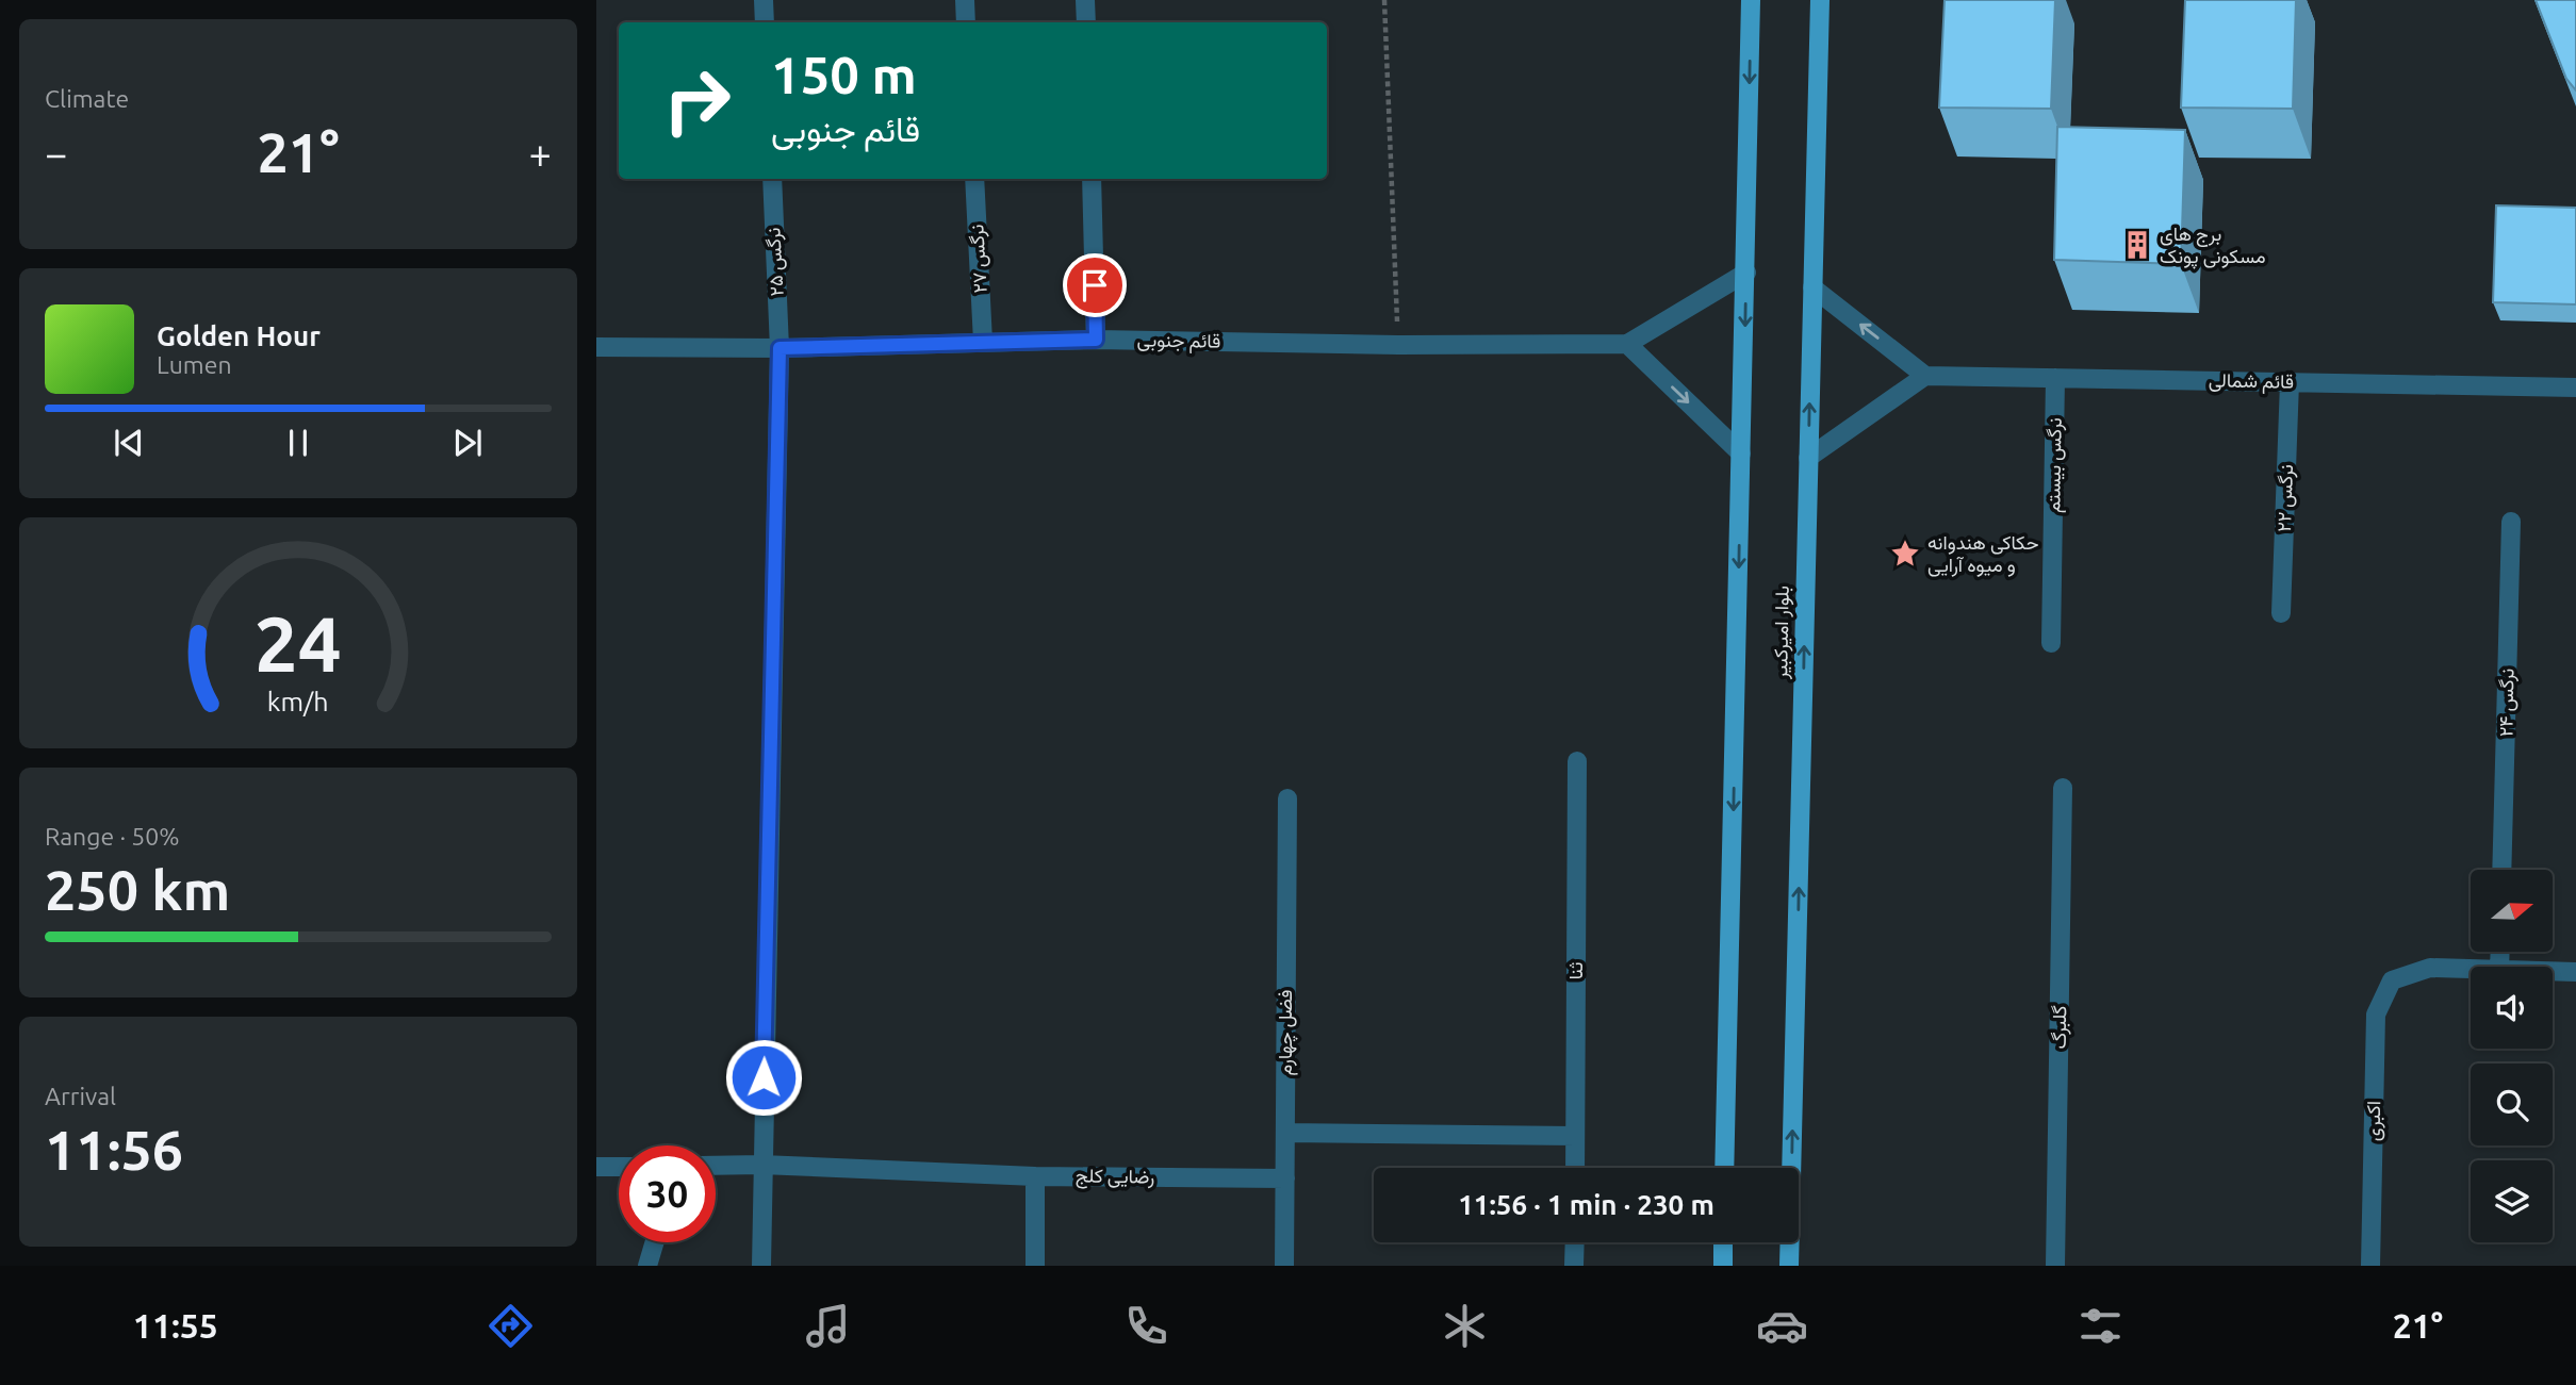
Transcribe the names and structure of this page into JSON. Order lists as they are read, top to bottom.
{
  "streets": {
    "main road": ["بلوار امیرکبیر"],
    "street": [
      "نرگس ۲۷",
      "نرگس ۲۵",
      "قائم جنوبی",
      "قائم شمالی",
      "نرگس بیستم",
      "نرگس ۲۲",
      "نرگس ۲۴",
      "ثنا",
      "گلبرگ",
      "فضل چهارم",
      "اکبری",
      "رضایی کلج"
    ]
  },
  "crossings": [
    ["نرگس ۲۷", "قائم جنوبی"],
    ["نرگس ۲۵", "قائم جنوبی"],
    ["نرگس ۲۵", "رضایی کلج"],
    ["قائم شمالی", "نرگس بیستم"],
    ["قائم شمالی", "نرگس ۲۲"],
    ["فضل چهارم", "رضایی کلج"]
  ],
  "places": {
    "building": ["برج های مسکونی پونک"],
    "place": ["حکاکی هندوانه و میوه آرایی"]
  },
  "north": "right",
  "page": {
    "tile": [
      "Climate",
      ["Range · 50%", "250 km"],
      ["Arrival", "11:56"]
    ],
    "turn": ["150 m", "قائم جنوبی"],
    "heat": ["−", "21°", "+"],
    "song": ["Golden Hour", "Lumen"],
    "limit": "30",
    "trip": "11:56 · 1 min · 230 m",
    "tabs": ["11:55", "21°"],
    "gauge": ["24", "km/h"]
  }
}
